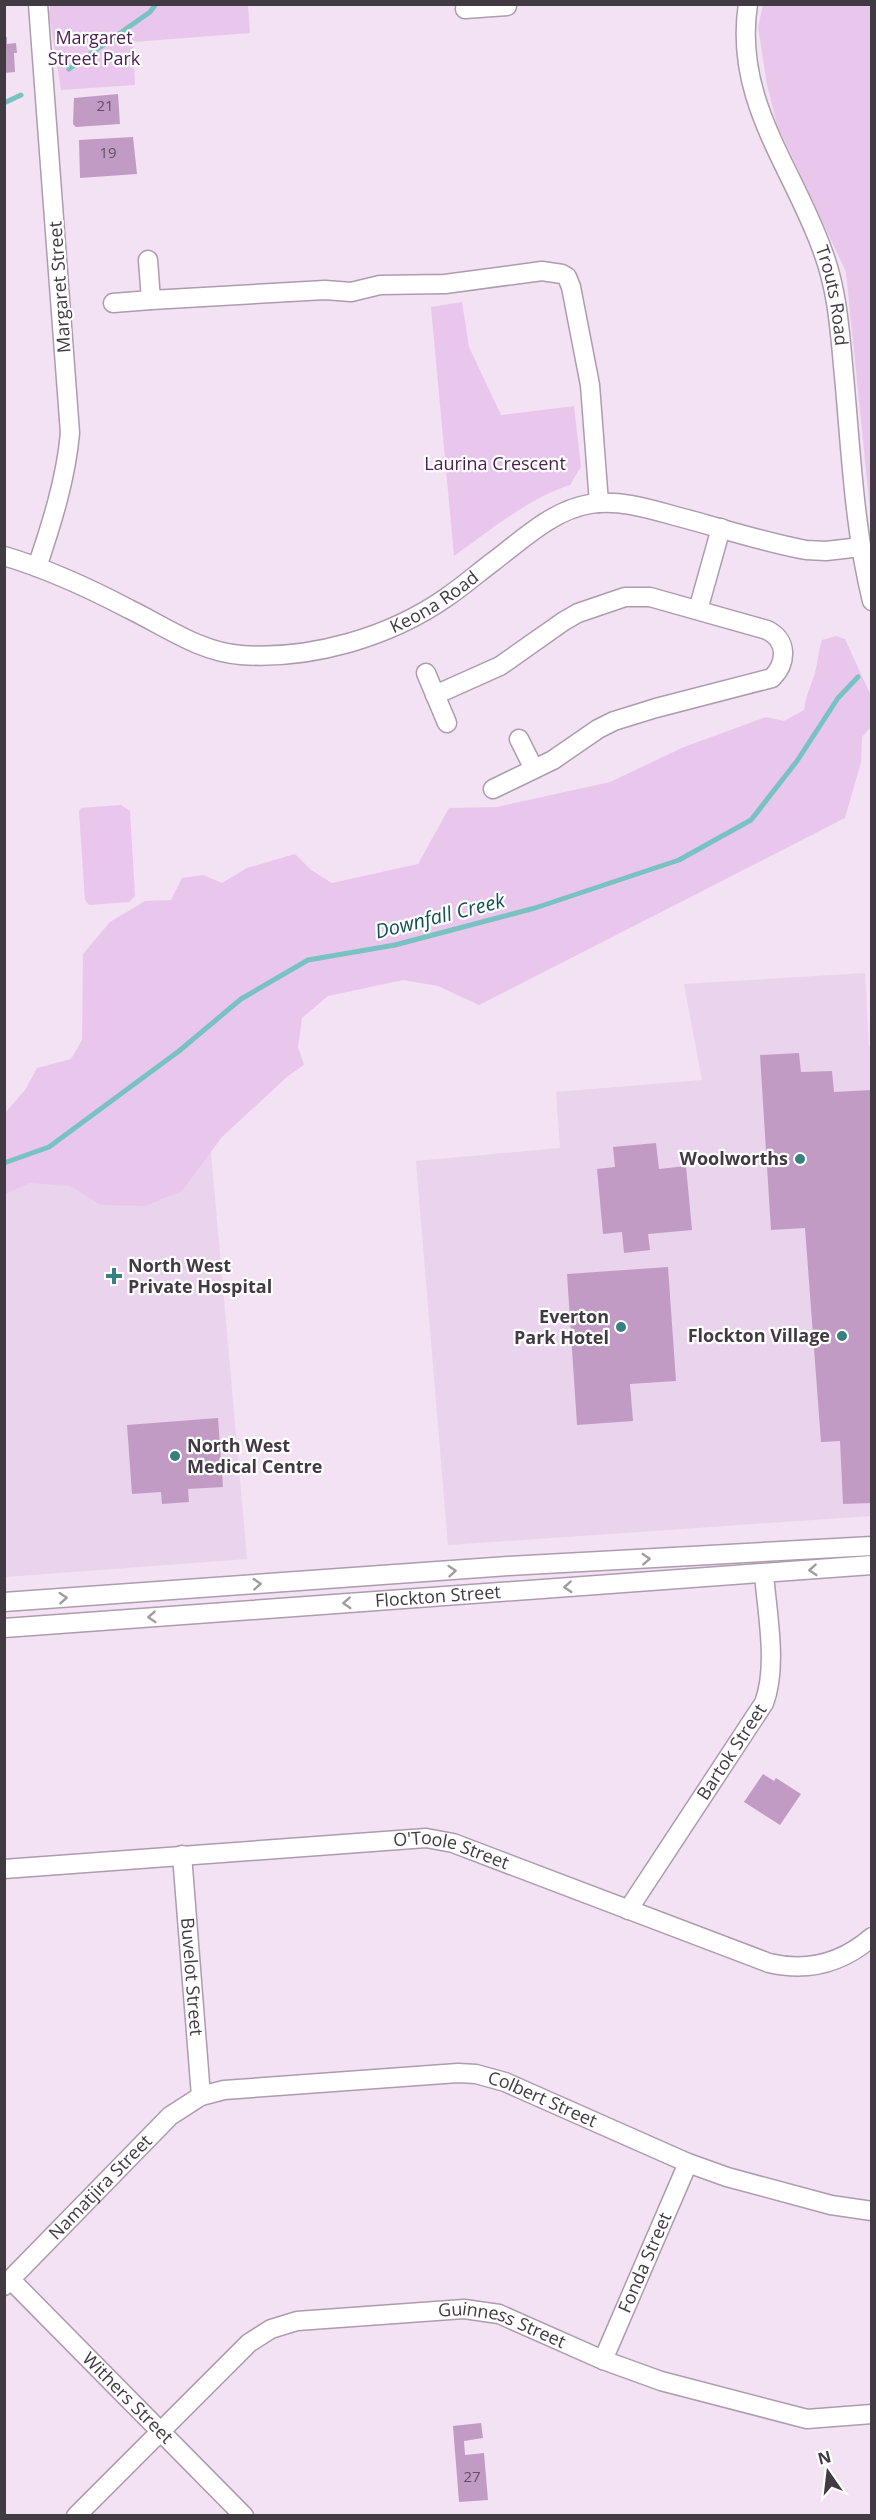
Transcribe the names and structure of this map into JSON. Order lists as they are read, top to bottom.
{
  "streets": {
    "street": [
      "Margaret Street",
      "Trouts Road",
      "Keona Road",
      "Flockton Street",
      "Bartok Street",
      "O'Toole Street",
      "Buvelot Street",
      "Colbert Street",
      "Namatjira Street",
      "Fonda Street",
      "Guinness Street",
      "Withers Street"
    ]
  },
  "crossings": [
    ["Margaret Street", "Keona Road"],
    ["Trouts Road", "Keona Road"],
    ["Flockton Street", "Bartok Street"],
    ["Bartok Street", "O'Toole Street"],
    ["O'Toole Street", "Buvelot Street"],
    ["Buvelot Street", "Colbert Street"],
    ["Buvelot Street", "Namatjira Street"],
    ["Colbert Street", "Namatjira Street"],
    ["Colbert Street", "Fonda Street"],
    ["Namatjira Street", "Withers Street"],
    ["Fonda Street", "Guinness Street"],
    ["Guinness Street", "Withers Street"]
  ],
  "water": ["Downfall Creek"],
  "parks": ["Margaret Street Park", "Laurina Crescent"],
  "places": {
    "other": [
      "Woolworths",
      "Everton Park Hotel",
      "Flockton Village",
      "North West Medical Centre"
    ],
    "health": ["North West Private Hospital"]
  },
  "house_numbers": ["21", "19", "27"],
  "north": "top"
}
